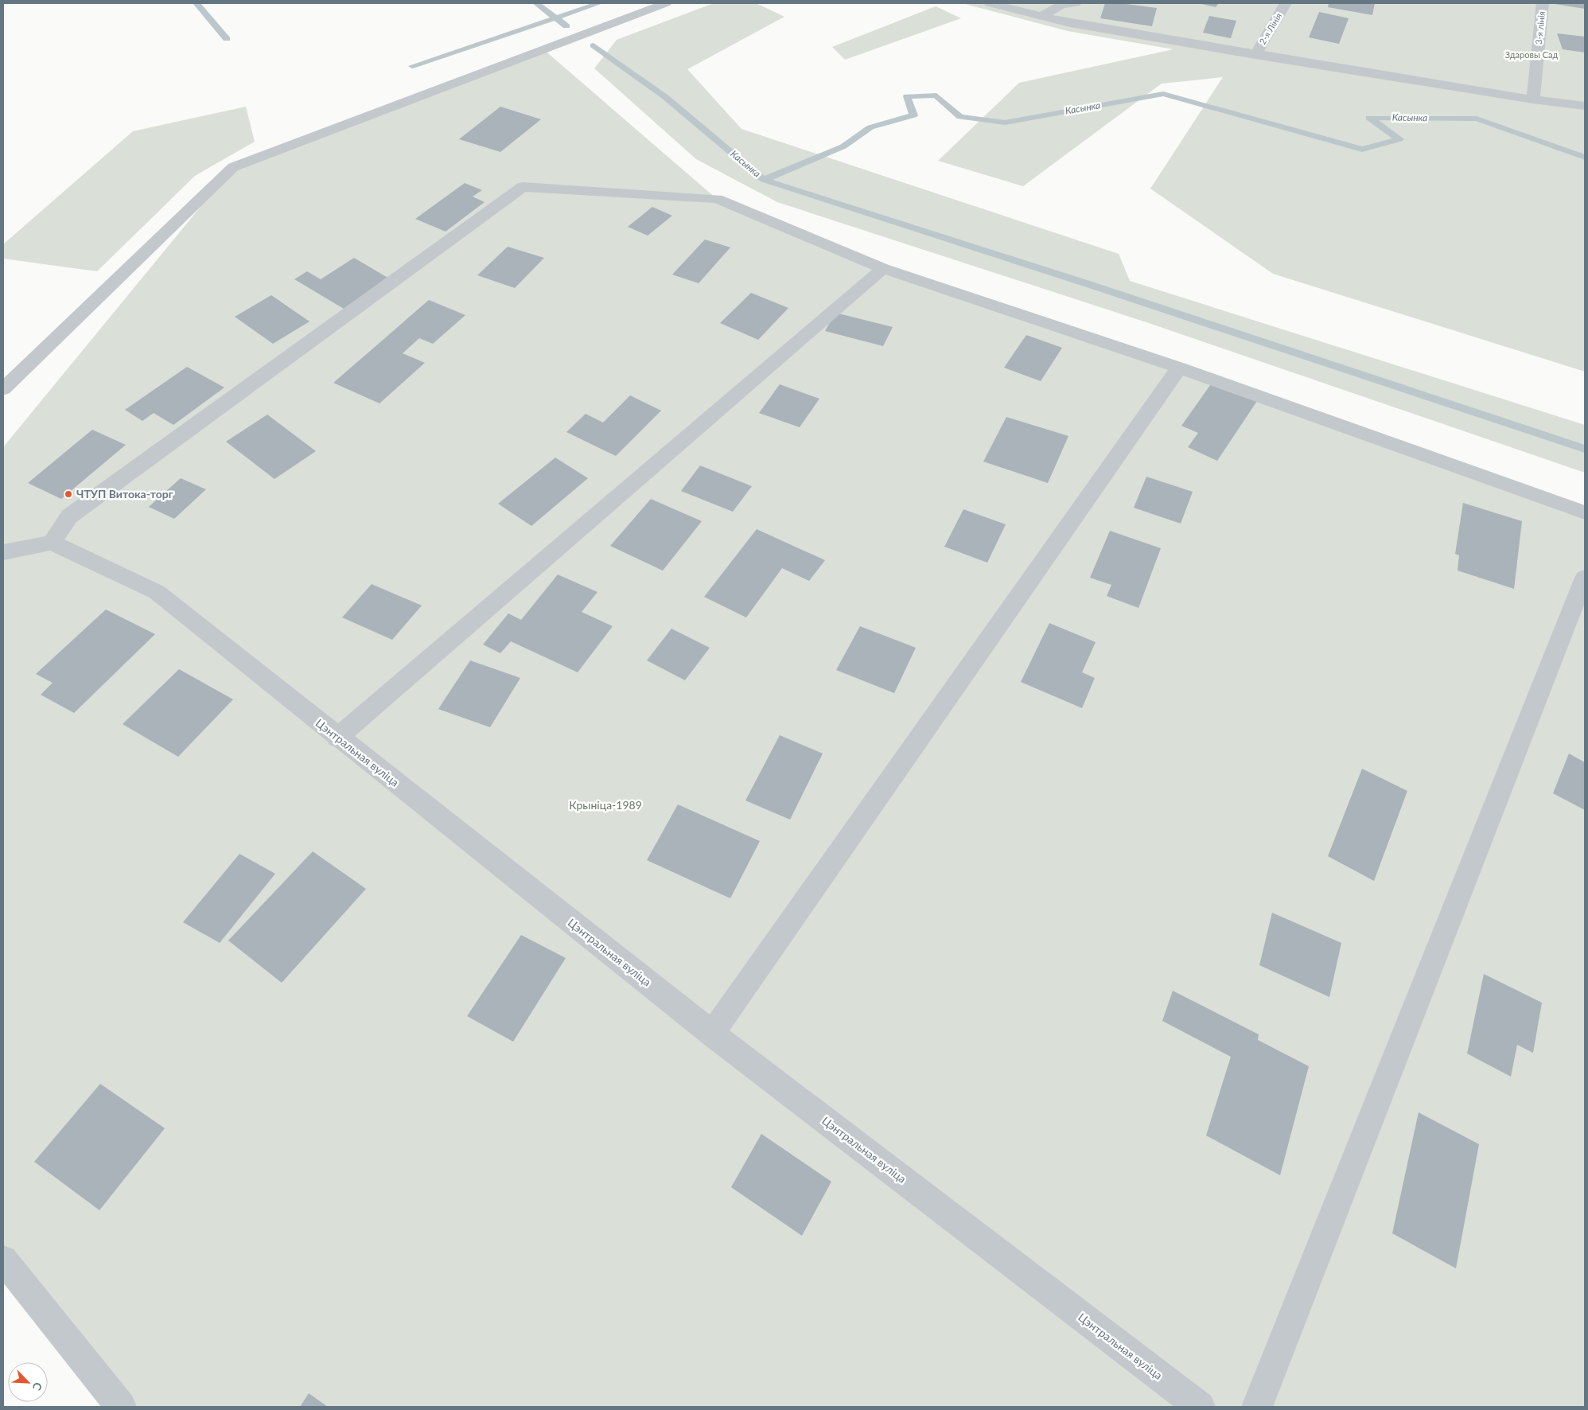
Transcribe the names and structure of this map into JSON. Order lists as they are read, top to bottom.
{
  "streets": {
    "street": ["3-я лінія", "2-я Лінія", "Цэнтральная вуліца"]
  },
  "water": ["Касынка"],
  "parks": ["Здаровы Сад", "Крыніца-1989"],
  "places": ["ЧТУП Витока-торг"],
  "north": "bottom right"
}
